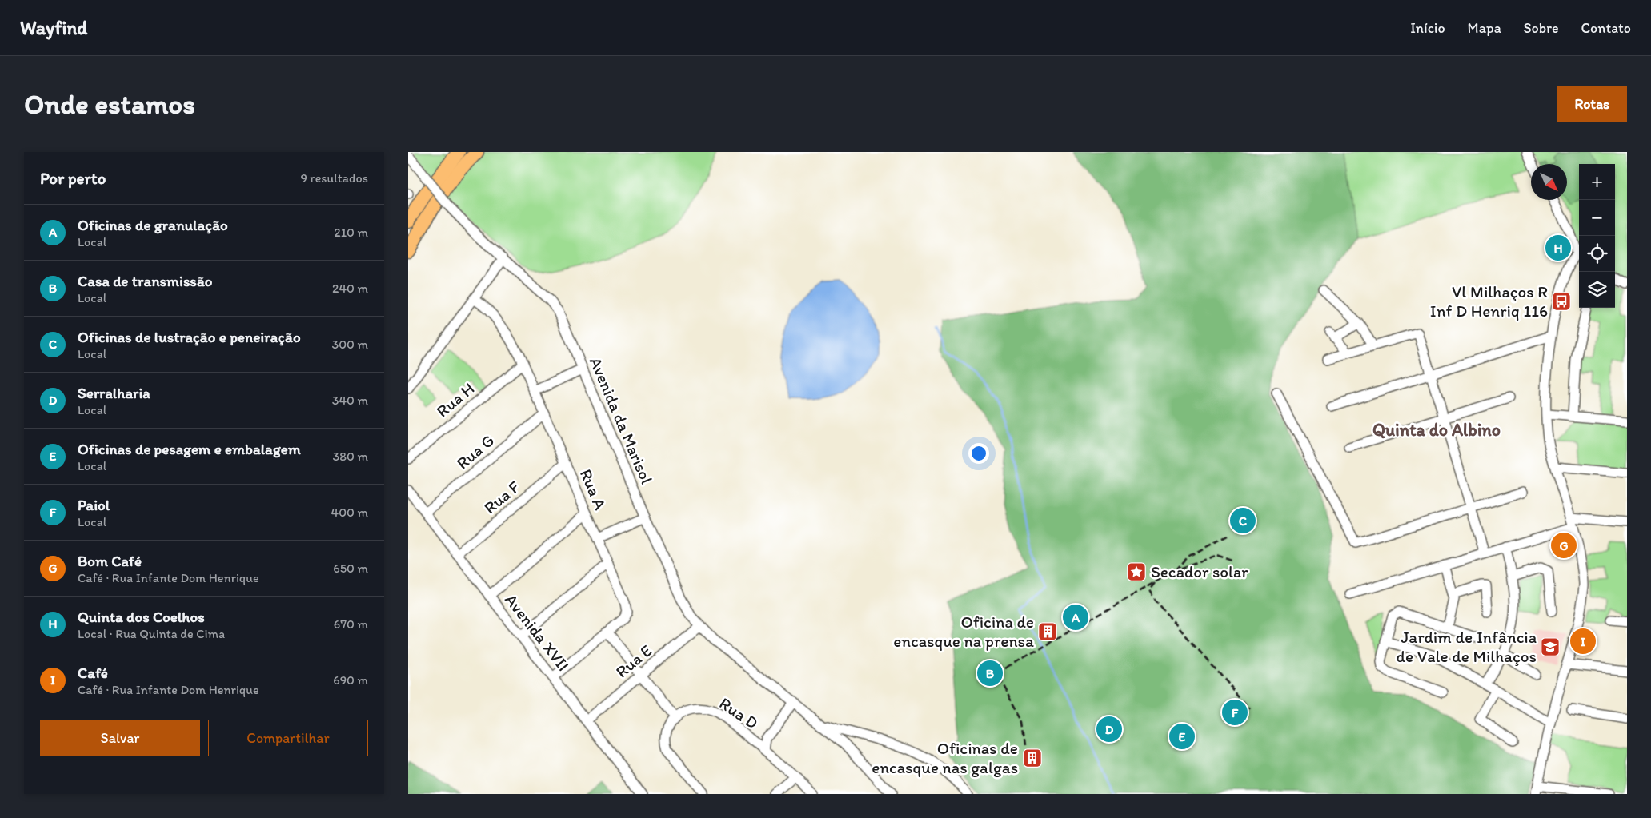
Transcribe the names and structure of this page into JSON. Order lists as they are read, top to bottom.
{
  "streets": {
    "street": [
      "Rua H",
      "Avenida da Marisol",
      "Rua G",
      "Rua A",
      "Rua F",
      "Avenida XVII",
      "Rua E",
      "Rua D"
    ]
  },
  "crossings": [
    ["Rua H", "Rua A"],
    ["Avenida da Marisol", "Rua E"],
    ["Rua G", "Rua A"],
    ["Rua G", "Avenida XVII"],
    ["Rua A", "Rua F"],
    ["Rua A", "Avenida XVII"],
    ["Rua F", "Avenida XVII"],
    ["Avenida XVII", "Rua E"]
  ],
  "districts": ["Quinta do Albino"],
  "places": {
    "bus stop": ["Vl Milhaços R Inf D Henriq 116"],
    "place": ["Secador solar"],
    "building": ["Oficina de encasque na prensa", "Oficinas de encasque nas galgas"],
    "school or university": ["Jardim de Infância de Vale de Milhaços"]
  },
  "north": "bottom right",
  "page": {
    "header": "Wayfind",
    "nav": [
      "Início",
      "Mapa",
      "Sobre",
      "Contato"
    ],
    "buttons": [
      "Rotas",
      ["Salvar", "Compartilhar"]
    ],
    "title": "Onde estamos",
    "heading": ["Por perto", "9 resultados"],
    "map_buttons": ["+", "−"],
    "list": [
      {
        "mark": "A",
        "name": "Oficinas de granulação",
        "note": "Local",
        "value": "210 m"
      },
      {
        "mark": "B",
        "name": "Casa de transmissão",
        "note": "Local",
        "value": "240 m"
      },
      {
        "mark": "C",
        "name": "Oficinas de lustração e peneiração",
        "note": "Local",
        "value": "300 m"
      },
      {
        "mark": "D",
        "name": "Serralharia",
        "note": "Local",
        "value": "340 m"
      },
      {
        "mark": "E",
        "name": "Oficinas de pesagem e embalagem",
        "note": "Local",
        "value": "380 m"
      },
      {
        "mark": "F",
        "name": "Paiol",
        "note": "Local",
        "value": "400 m"
      },
      {
        "mark": "G",
        "name": "Bom Café",
        "note": "Café · Rua Infante Dom Henrique",
        "value": "650 m"
      },
      {
        "mark": "H",
        "name": "Quinta dos Coelhos",
        "note": "Local · Rua Quinta de Cima",
        "value": "670 m"
      },
      {
        "mark": "I",
        "name": "Café",
        "note": "Café · Rua Infante Dom Henrique",
        "value": "690 m"
      }
    ],
    "pins": [
      "H",
      "C",
      "G",
      "A",
      "I",
      "B",
      "F",
      "D",
      "E"
    ]
  }
}
